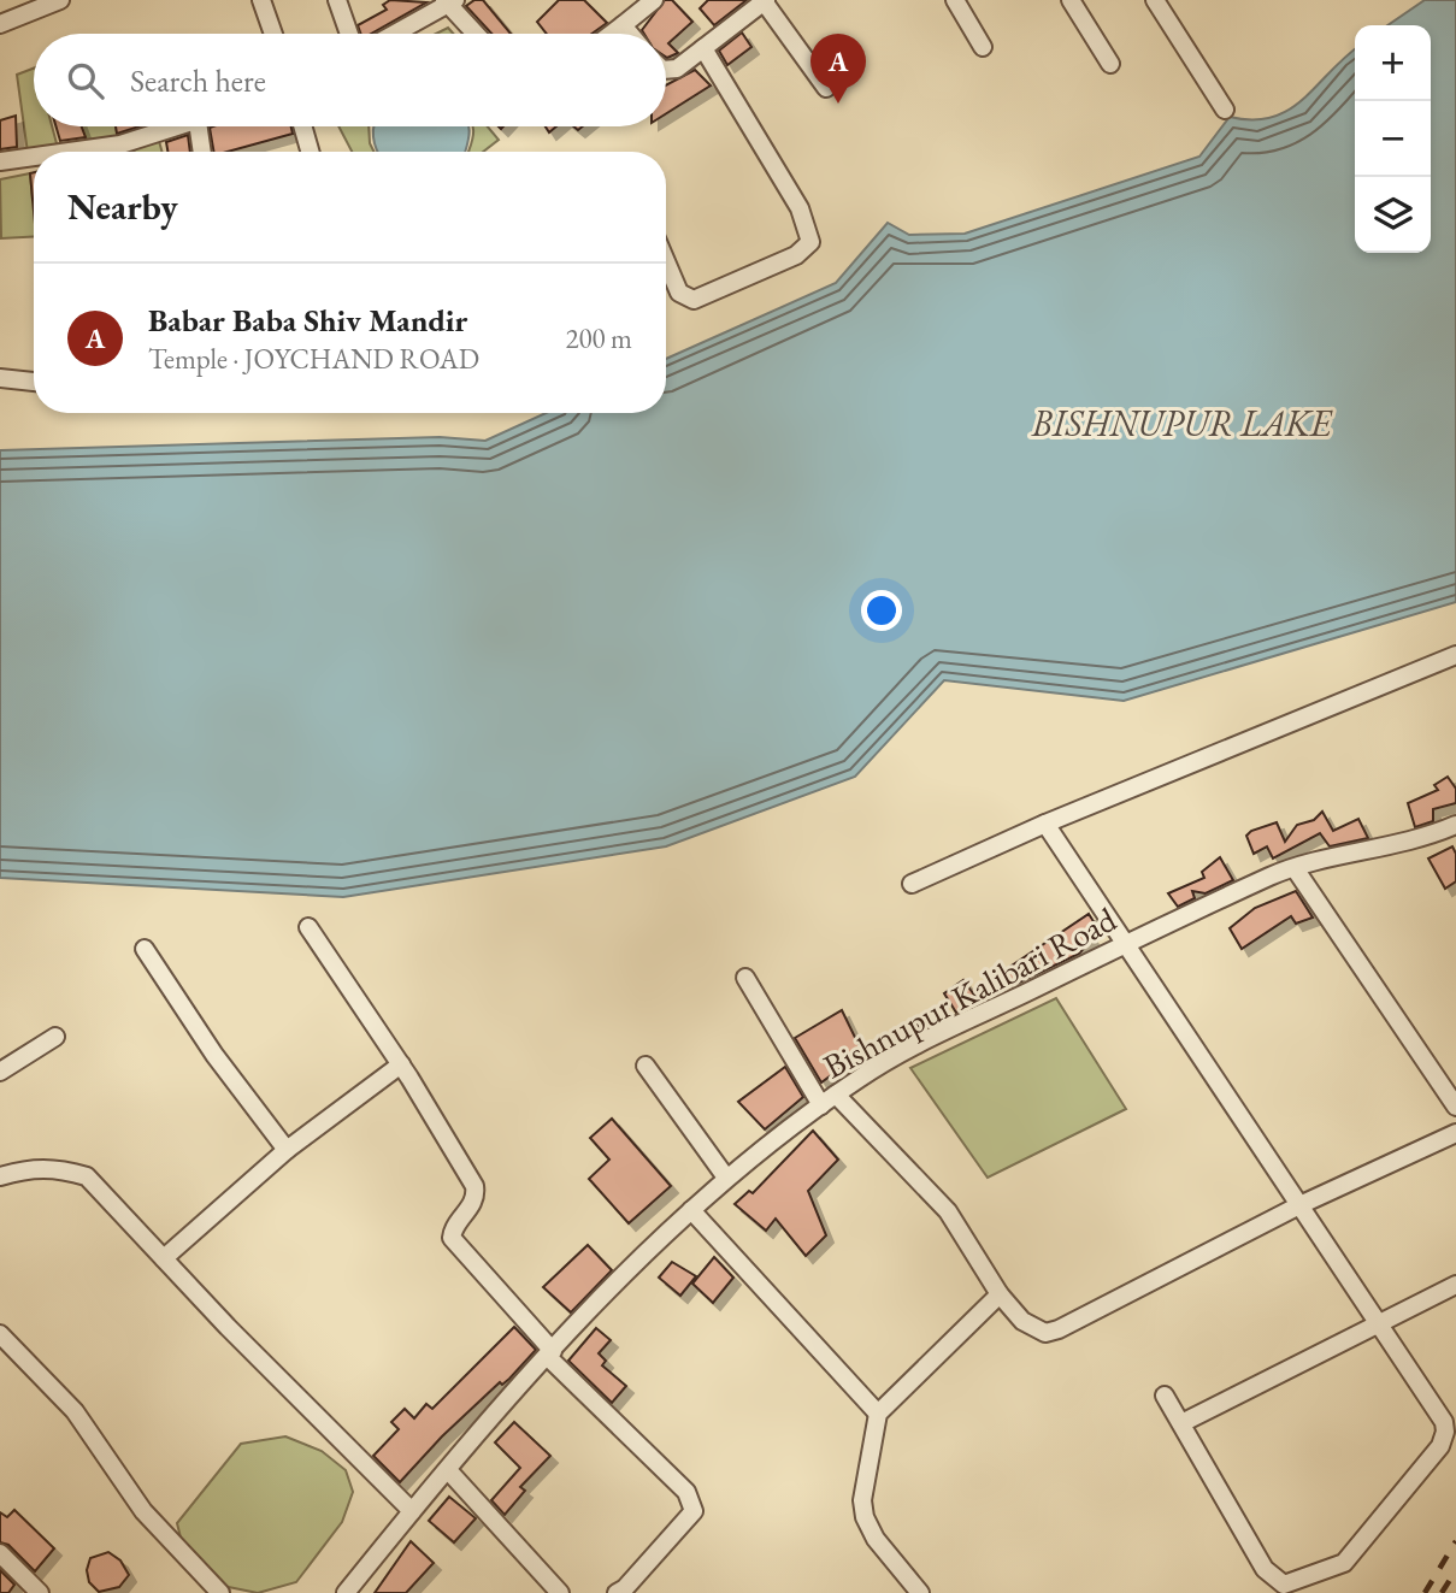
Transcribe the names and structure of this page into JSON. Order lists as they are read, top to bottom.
{
  "streets": {
    "street": ["Bishnupur Kalibari Road"]
  },
  "water": ["BISHNUPUR LAKE"],
  "page": {
    "map_buttons": ["+", "−"],
    "pins": "A",
    "search": "Search here",
    "heading": "Nearby",
    "list": [
      {
        "mark": "A",
        "name": "Babar Baba Shiv Mandir",
        "note": "Temple · JOYCHAND ROAD",
        "value": "200 m"
      }
    ]
  }
}
